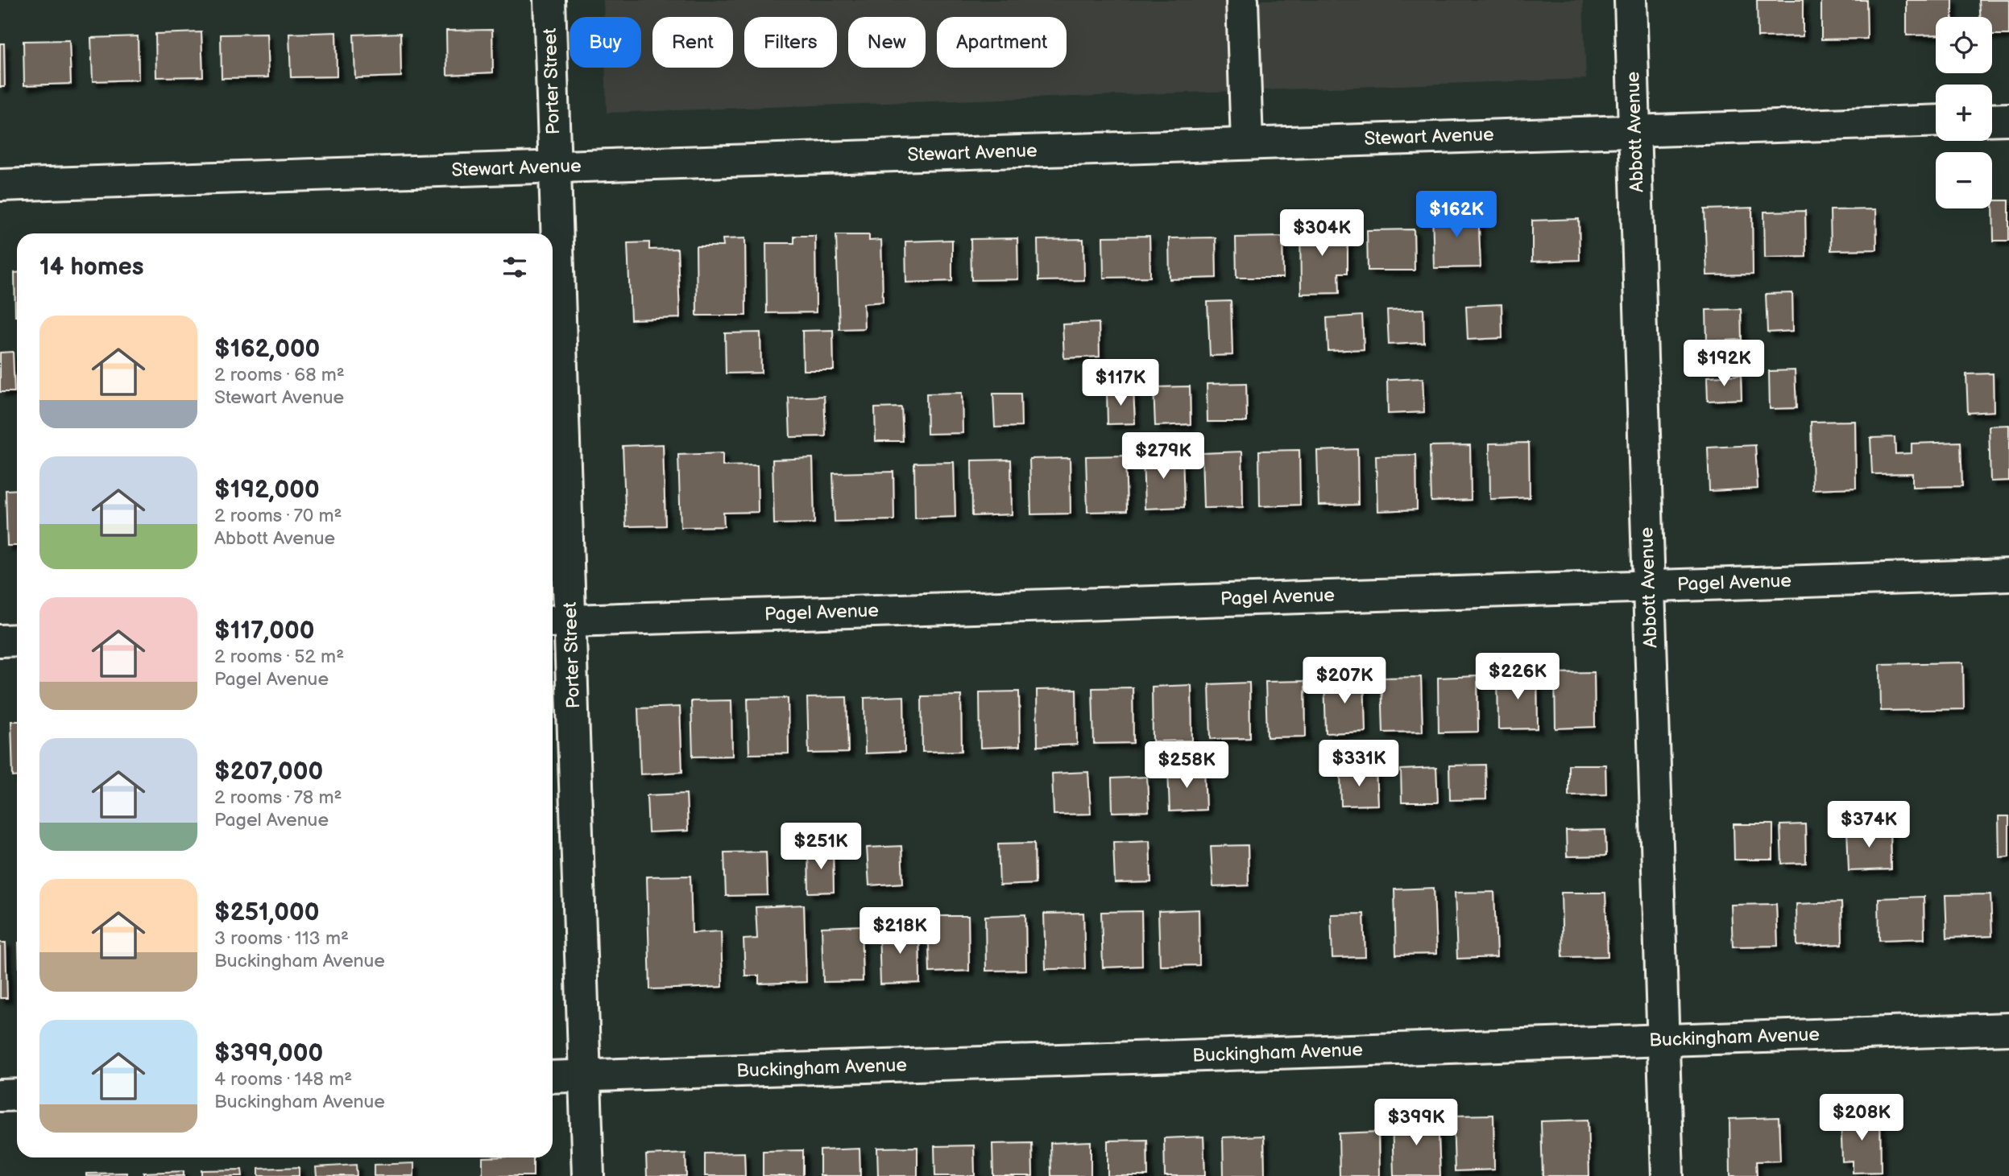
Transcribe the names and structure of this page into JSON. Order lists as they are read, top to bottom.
{
  "streets": {
    "street": [
      "Porter Street",
      "Abbott Avenue",
      "Stewart Avenue",
      "Pagel Avenue",
      "Buckingham Avenue"
    ]
  },
  "crossings": [
    ["Porter Street", "Stewart Avenue"],
    ["Porter Street", "Pagel Avenue"],
    ["Porter Street", "Buckingham Avenue"],
    ["Abbott Avenue", "Stewart Avenue"],
    ["Abbott Avenue", "Pagel Avenue"],
    ["Abbott Avenue", "Buckingham Avenue"]
  ],
  "page": {
    "map_buttons": ["+", "−"],
    "chip": [
      "Buy",
      "Rent",
      "Filters",
      "New",
      "Apartment"
    ],
    "price": [
      "$162K",
      "$304K",
      "$192K",
      "$117K",
      "$279K",
      "$226K",
      "$207K",
      "$331K",
      "$258K",
      "$374K",
      "$251K",
      "$218K",
      "$208K",
      "$399K"
    ],
    "heading": "14 homes",
    "list": [
      {
        "name": "$162,000",
        "note": "2 rooms · 68 m² · Stewart Avenue"
      },
      {
        "name": "$192,000",
        "note": "2 rooms · 70 m² · Abbott Avenue"
      },
      {
        "name": "$117,000",
        "note": "2 rooms · 52 m² · Pagel Avenue"
      },
      {
        "name": "$207,000",
        "note": "2 rooms · 78 m² · Pagel Avenue"
      },
      {
        "name": "$251,000",
        "note": "3 rooms · 113 m² · Buckingham Avenue"
      },
      {
        "name": "$399,000",
        "note": "4 rooms · 148 m² · Buckingham Avenue"
      }
    ]
  }
}
